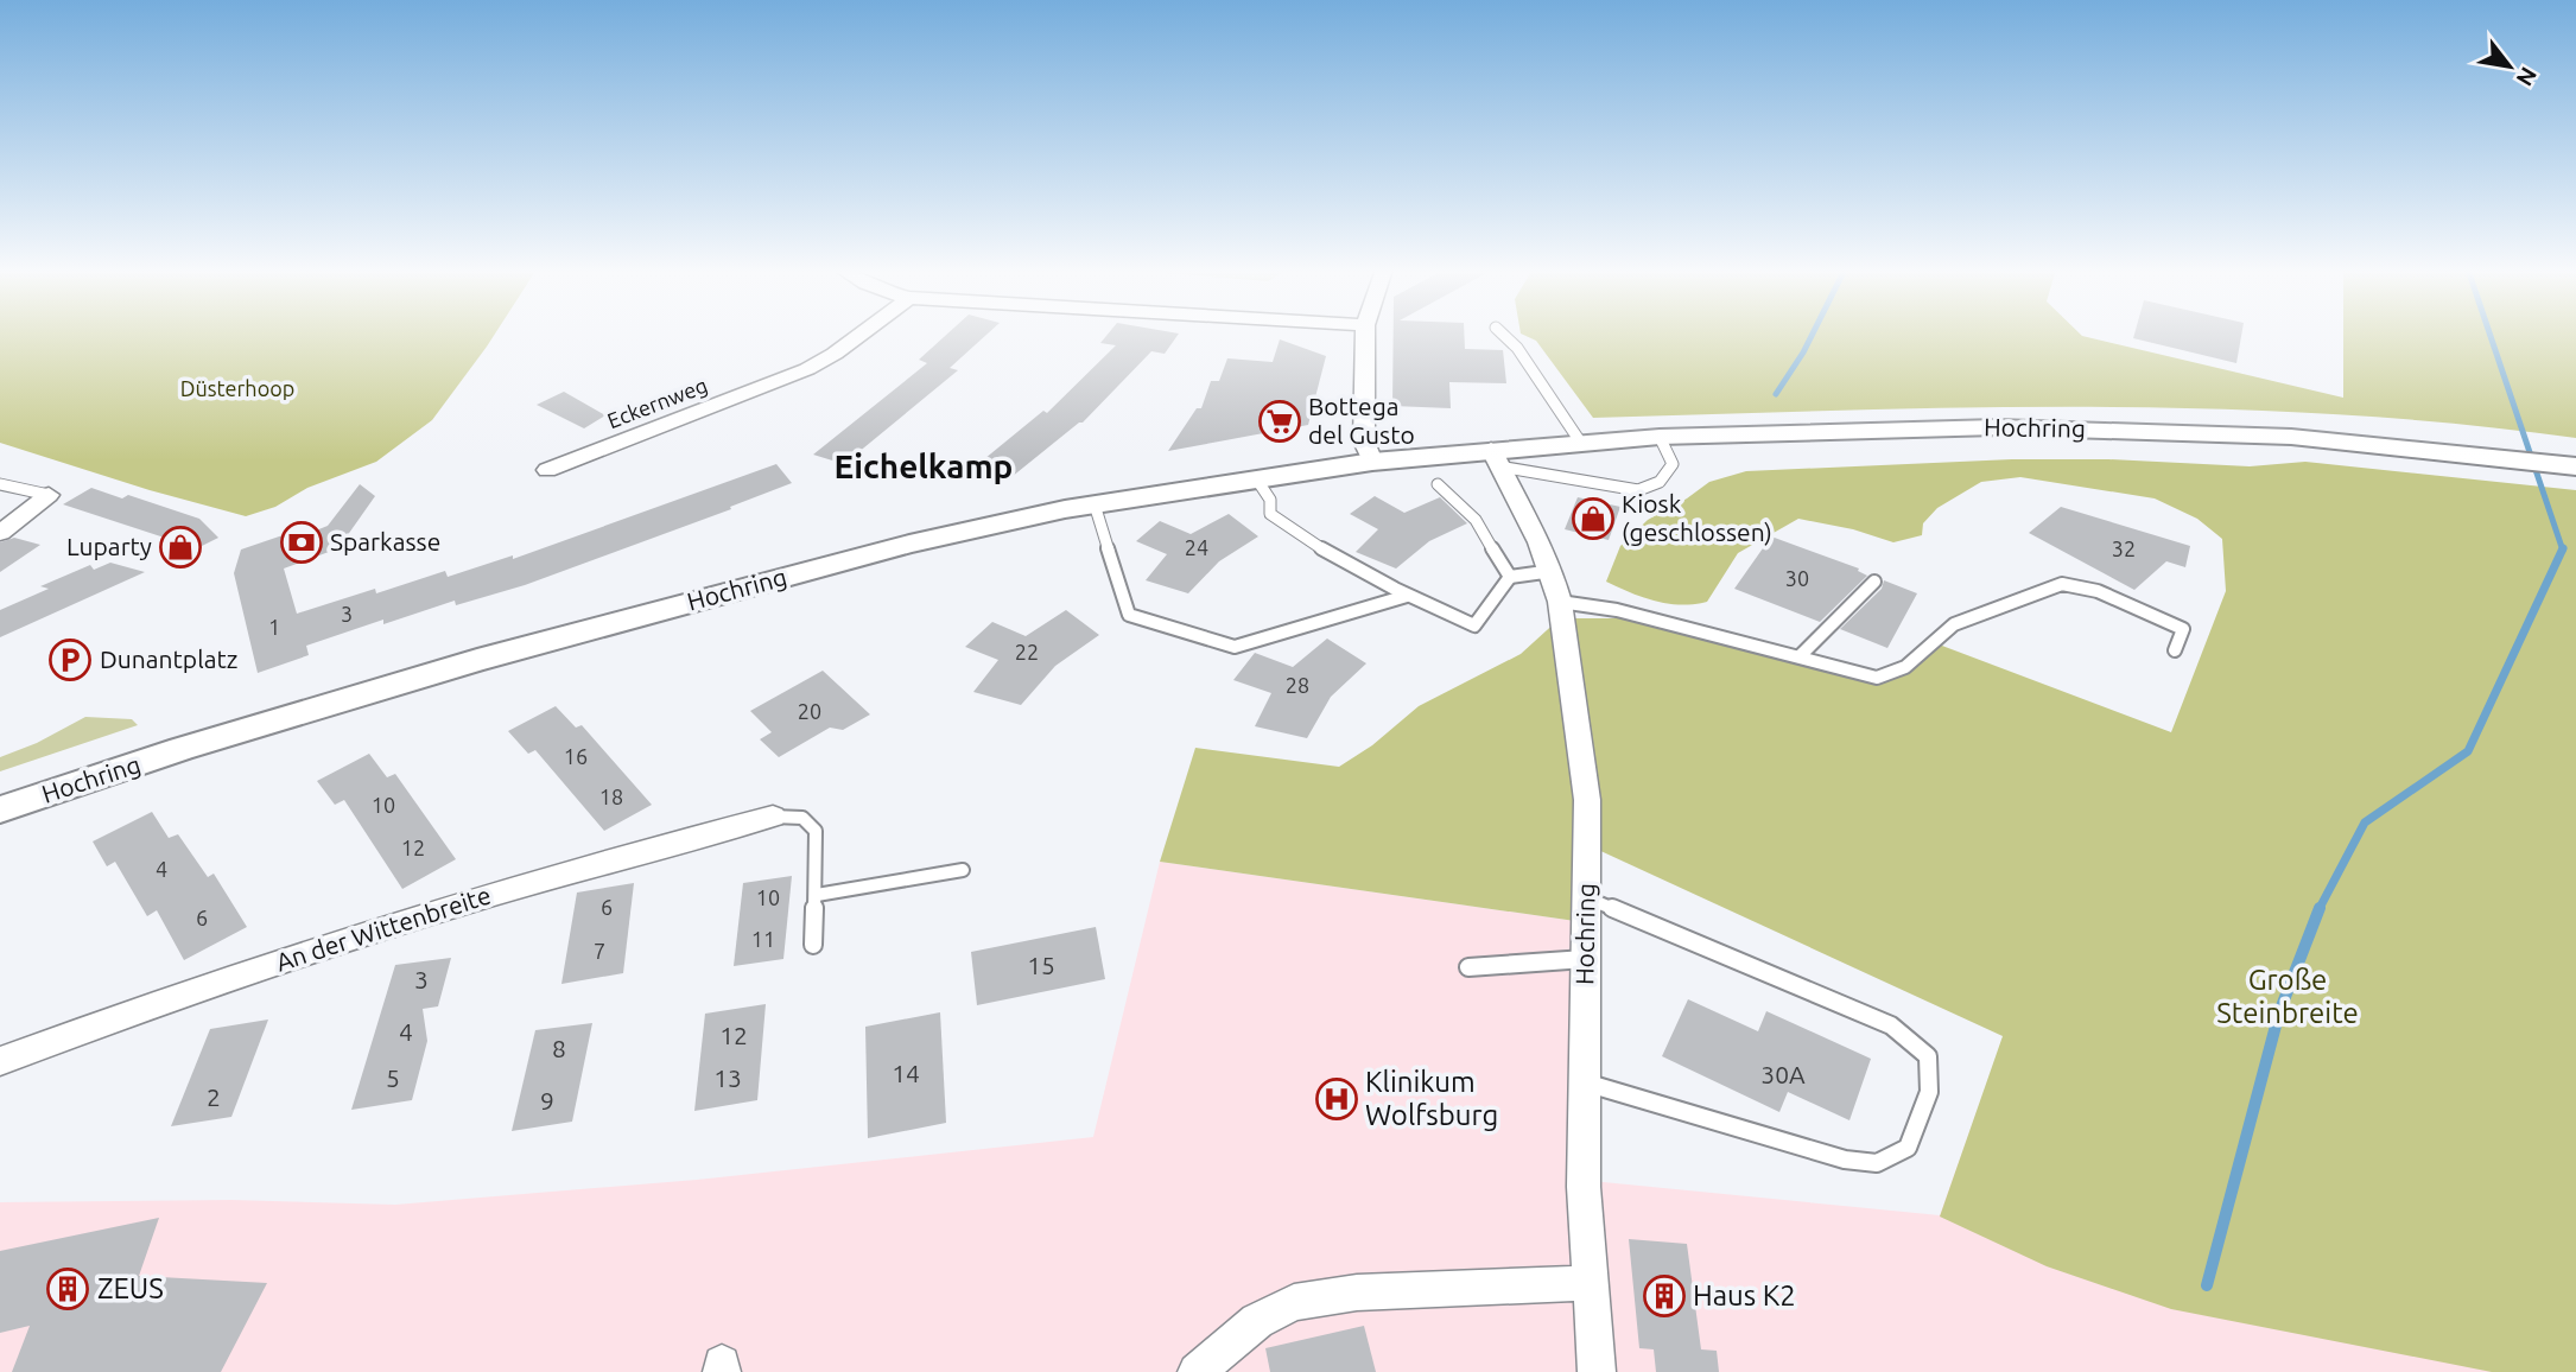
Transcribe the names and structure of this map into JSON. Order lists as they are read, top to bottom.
{
  "streets": {
    "street": ["Eckernweg", "Hochring", "An der Wittenbreite"]
  },
  "districts": ["Eichelkamp"],
  "parks": ["Düsterhoop", "Große Steinbreite"],
  "places": {
    "supermarket": ["Bottega del Gusto"],
    "shop": ["Kiosk (geschlossen)", "Luparty"],
    "bank": ["Sparkasse"],
    "parking": ["Dunantplatz"],
    "hospital": ["Klinikum Wolfsburg"],
    "building": ["ZEUS", "Haus K2"]
  },
  "house_numbers": [
    "24",
    "32",
    "30",
    "3",
    "1",
    "22",
    "28",
    "20",
    "16",
    "18",
    "10",
    "12",
    "4",
    "10",
    "6",
    "6",
    "11",
    "7",
    "15",
    "3",
    "4",
    "12",
    "8",
    "14",
    "30A",
    "5",
    "13",
    "2",
    "9"
  ],
  "north": "bottom right"
}
